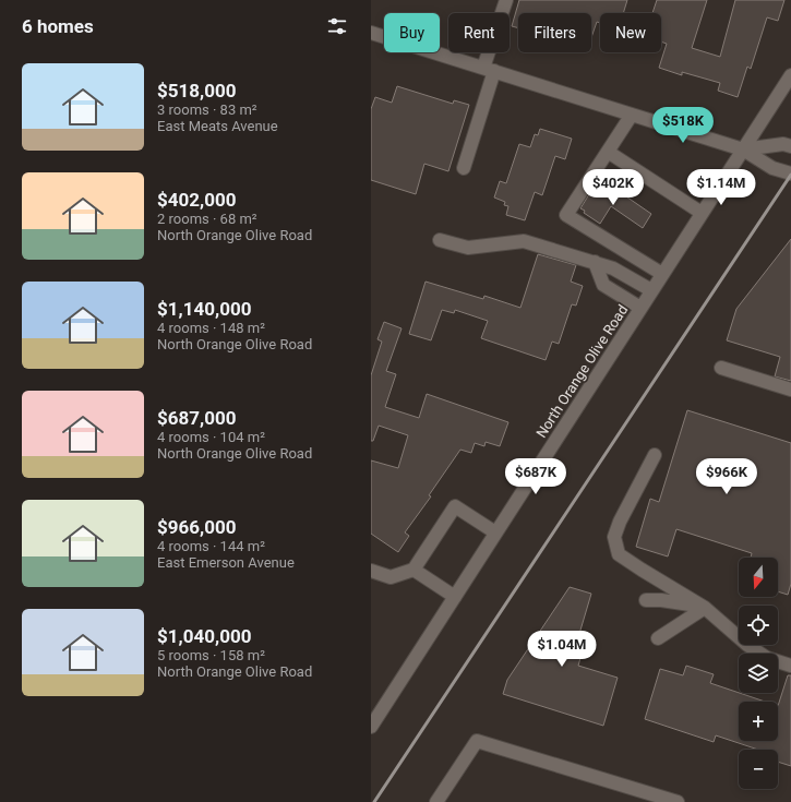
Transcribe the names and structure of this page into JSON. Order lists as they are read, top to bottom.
{
  "streets": {
    "street": ["North Orange Olive Road"]
  },
  "north": "bottom",
  "page": {
    "heading": "6 homes",
    "chip": [
      "Buy",
      "Rent",
      "Filters",
      "New"
    ],
    "list": [
      {
        "name": "$518,000",
        "note": "3 rooms · 83 m² · East Meats Avenue"
      },
      {
        "name": "$402,000",
        "note": "2 rooms · 68 m² · North Orange Olive Road"
      },
      {
        "name": "$1,140,000",
        "note": "4 rooms · 148 m² · North Orange Olive Road"
      },
      {
        "name": "$687,000",
        "note": "4 rooms · 104 m² · North Orange Olive Road"
      },
      {
        "name": "$966,000",
        "note": "4 rooms · 144 m² · East Emerson Avenue"
      },
      {
        "name": "$1,040,000",
        "note": "5 rooms · 158 m² · North Orange Olive Road"
      }
    ],
    "price": [
      "$518K",
      "$402K",
      "$1.14M",
      "$687K",
      "$966K",
      "$1.04M"
    ],
    "map_buttons": ["+", "−"]
  }
}
